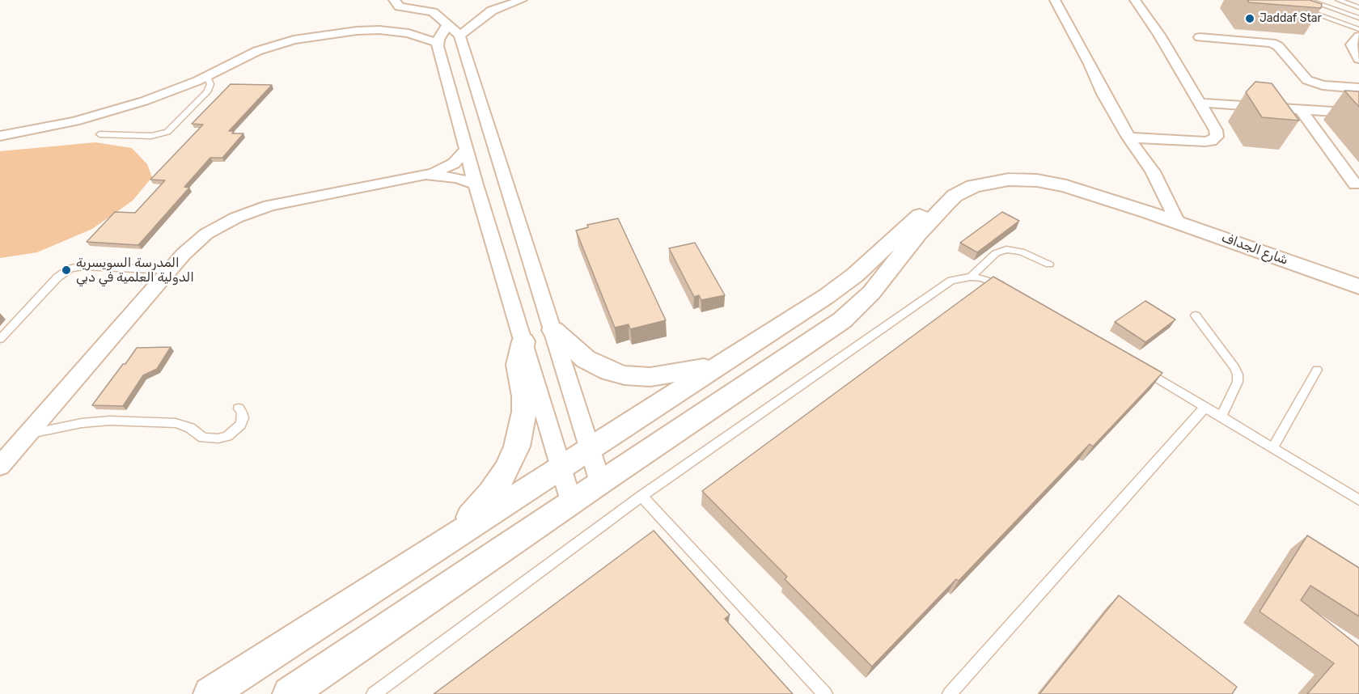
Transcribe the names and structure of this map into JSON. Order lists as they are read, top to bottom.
{
  "streets": {
    "street": ["شارع الجداف"]
  },
  "places": ["Jaddaf Star", "المدرسة السويسرية الدولية العلمية في دبي"]
}
